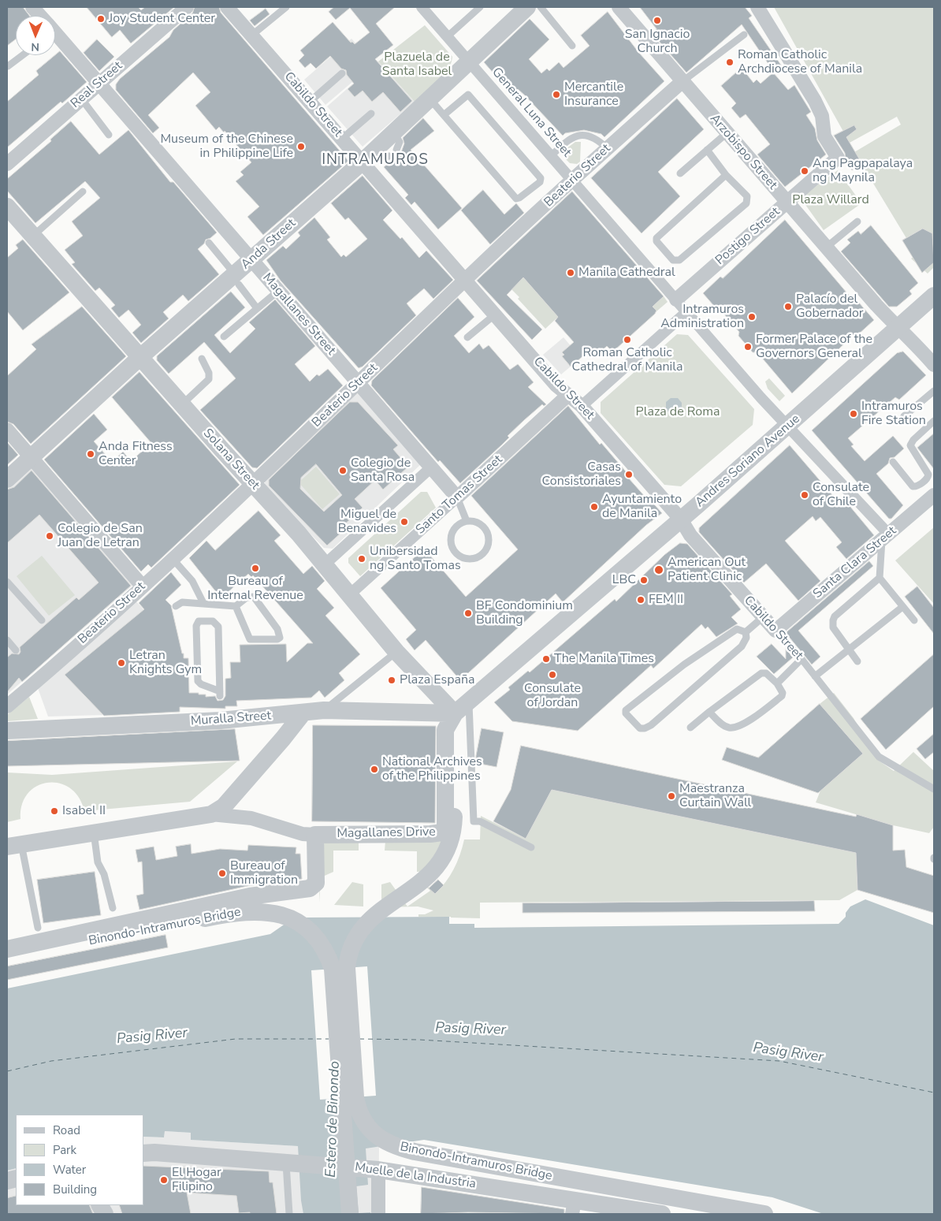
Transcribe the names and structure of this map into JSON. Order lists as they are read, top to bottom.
{
  "streets": {
    "street": [
      "Real Street",
      "Cabildo Street",
      "General Luna Street",
      "Arzobispo Street",
      "Beaterio Street",
      "Postigo Street",
      "Anda Street",
      "Magallanes Street",
      "Solana Street",
      "Andres Soriano Avenue",
      "Santo Tomas Street",
      "Santa Clara Street",
      "Muralla Street",
      "Magallanes Drive",
      "Binondo-Intramuros Bridge",
      "Muelle de la Industria"
    ]
  },
  "crossings": [
    ["Real Street", "Magallanes Street"],
    ["Cabildo Street", "Beaterio Street"],
    ["Cabildo Street", "Anda Street"],
    ["Cabildo Street", "Andres Soriano Avenue"],
    ["Cabildo Street", "Santo Tomas Street"],
    ["Cabildo Street", "Santa Clara Street"],
    ["General Luna Street", "Beaterio Street"],
    ["General Luna Street", "Postigo Street"],
    ["General Luna Street", "Anda Street"],
    ["General Luna Street", "Andres Soriano Avenue"],
    ["General Luna Street", "Santa Clara Street"],
    ["Arzobispo Street", "Beaterio Street"],
    ["Arzobispo Street", "Postigo Street"],
    ["Arzobispo Street", "Andres Soriano Avenue"],
    ["Beaterio Street", "Magallanes Street"],
    ["Beaterio Street", "Solana Street"],
    ["Anda Street", "Magallanes Street"],
    ["Anda Street", "Solana Street"],
    ["Magallanes Street", "Santo Tomas Street"],
    ["Solana Street", "Andres Soriano Avenue"],
    ["Solana Street", "Santo Tomas Street"],
    ["Solana Street", "Muralla Street"],
    ["Solana Street", "Magallanes Drive"],
    ["Solana Street", "Binondo-Intramuros Bridge"],
    ["Andres Soriano Avenue", "Muralla Street"],
    ["Andres Soriano Avenue", "Magallanes Drive"],
    ["Andres Soriano Avenue", "Binondo-Intramuros Bridge"],
    ["Muralla Street", "Magallanes Drive"],
    ["Muralla Street", "Binondo-Intramuros Bridge"],
    ["Magallanes Drive", "Binondo-Intramuros Bridge"]
  ],
  "districts": ["INTRAMUROS"],
  "water": ["Pasig River", "Estero de Binondo"],
  "parks": ["Plazuela de Santa Isabel", "Plaza Willard", "Plaza de Roma"],
  "places": [
    "Joy Student Center",
    "San Ignacio Church",
    "Roman Catholic Archdiocese of Manila",
    "Mercantile Insurance",
    "Museum of the Chinese in Philippine Life",
    "Ang Pagpapalaya ng Maynila",
    "Manila Cathedral",
    "Palacío del Gobernador",
    "Intramuros Administration",
    "Roman Catholic Cathedral of Manila",
    "Former Palace of the Governors General",
    "Intramuros Fire Station",
    "Anda Fitness Center",
    "Colegio de Santa Rosa",
    "Casas Consistoriales",
    "Consulate of Chile",
    "Ayuntamiento de Manila",
    "Miguel de Benavides",
    "Colegio de San Juan de Letran",
    "Unibersidad ng Santo Tomas",
    "Bureau of Internal Revenue",
    "American Out Patient Clinic",
    "LBC",
    "FEM II",
    "BF Condominium Building",
    "The Manila Times",
    "Letran Knights Gym",
    "Consulate of Jordan",
    "Plaza España",
    "National Archives of the Philippines",
    "Maestranza Curtain Wall",
    "Isabel II",
    "Bureau of Immigration",
    "El Hogar Filipino"
  ],
  "legend": [
    "Road",
    "Park",
    "Water",
    "Building"
  ],
  "north": "bottom"
}
